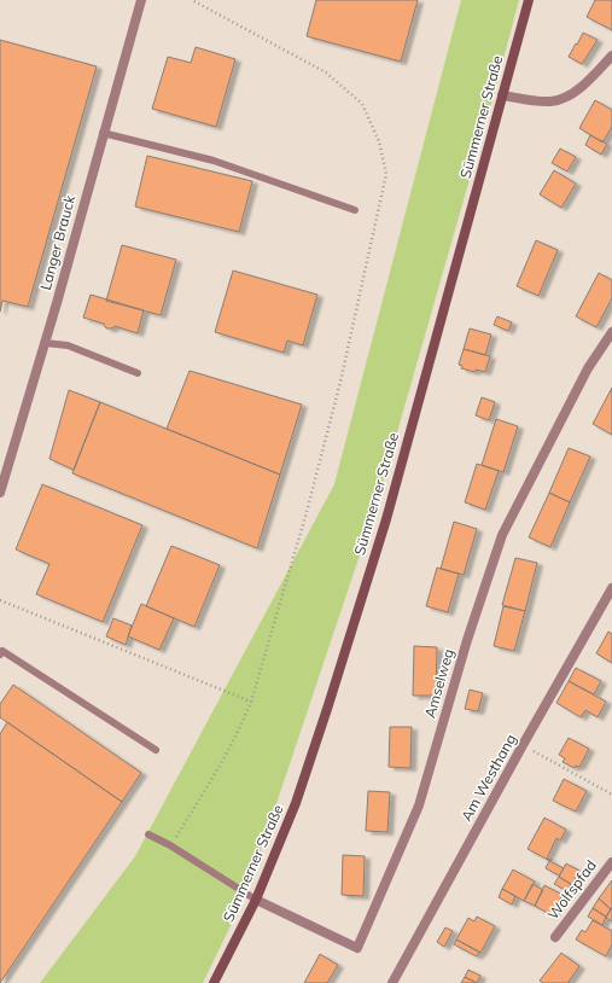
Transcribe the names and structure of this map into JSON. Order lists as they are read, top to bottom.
{
  "streets": {
    "main road": ["Sümmerner Straße"],
    "street": [
      "Langer Brauck",
      "Amselweg",
      "Am Westhang",
      "Wolfspfad"
    ]
  },
  "crossings": [
    ["Sümmerner Straße", "Amselweg"]
  ]
}
